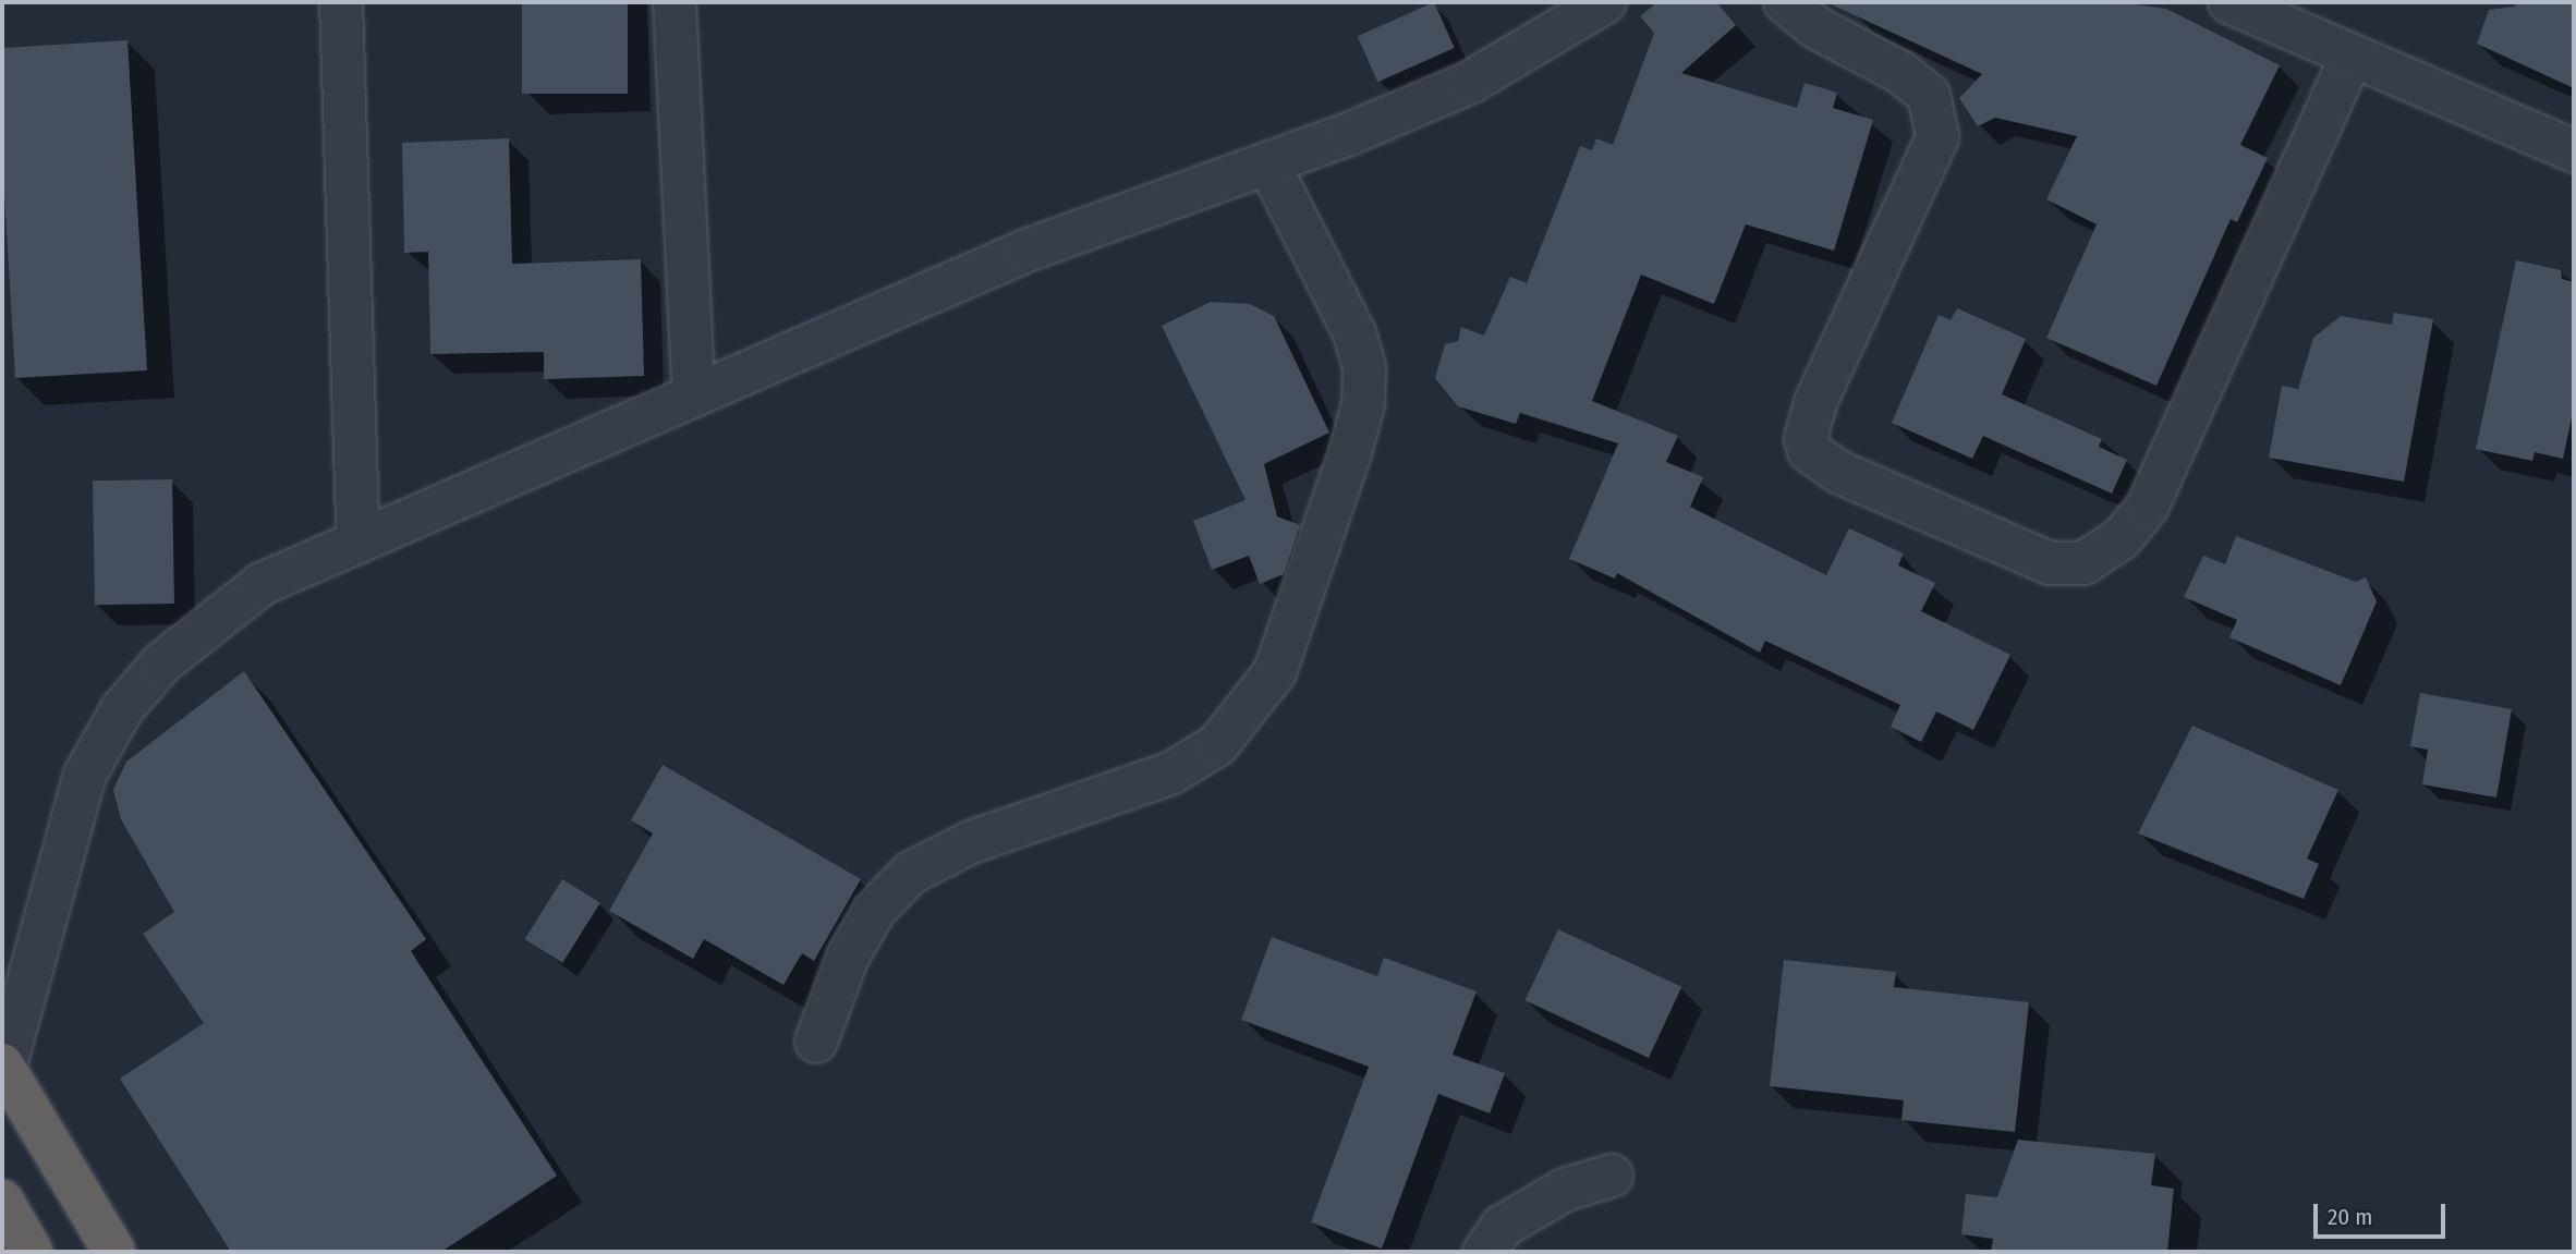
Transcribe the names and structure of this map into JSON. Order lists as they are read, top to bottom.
{
  "scale_bar": "20 m"
}
